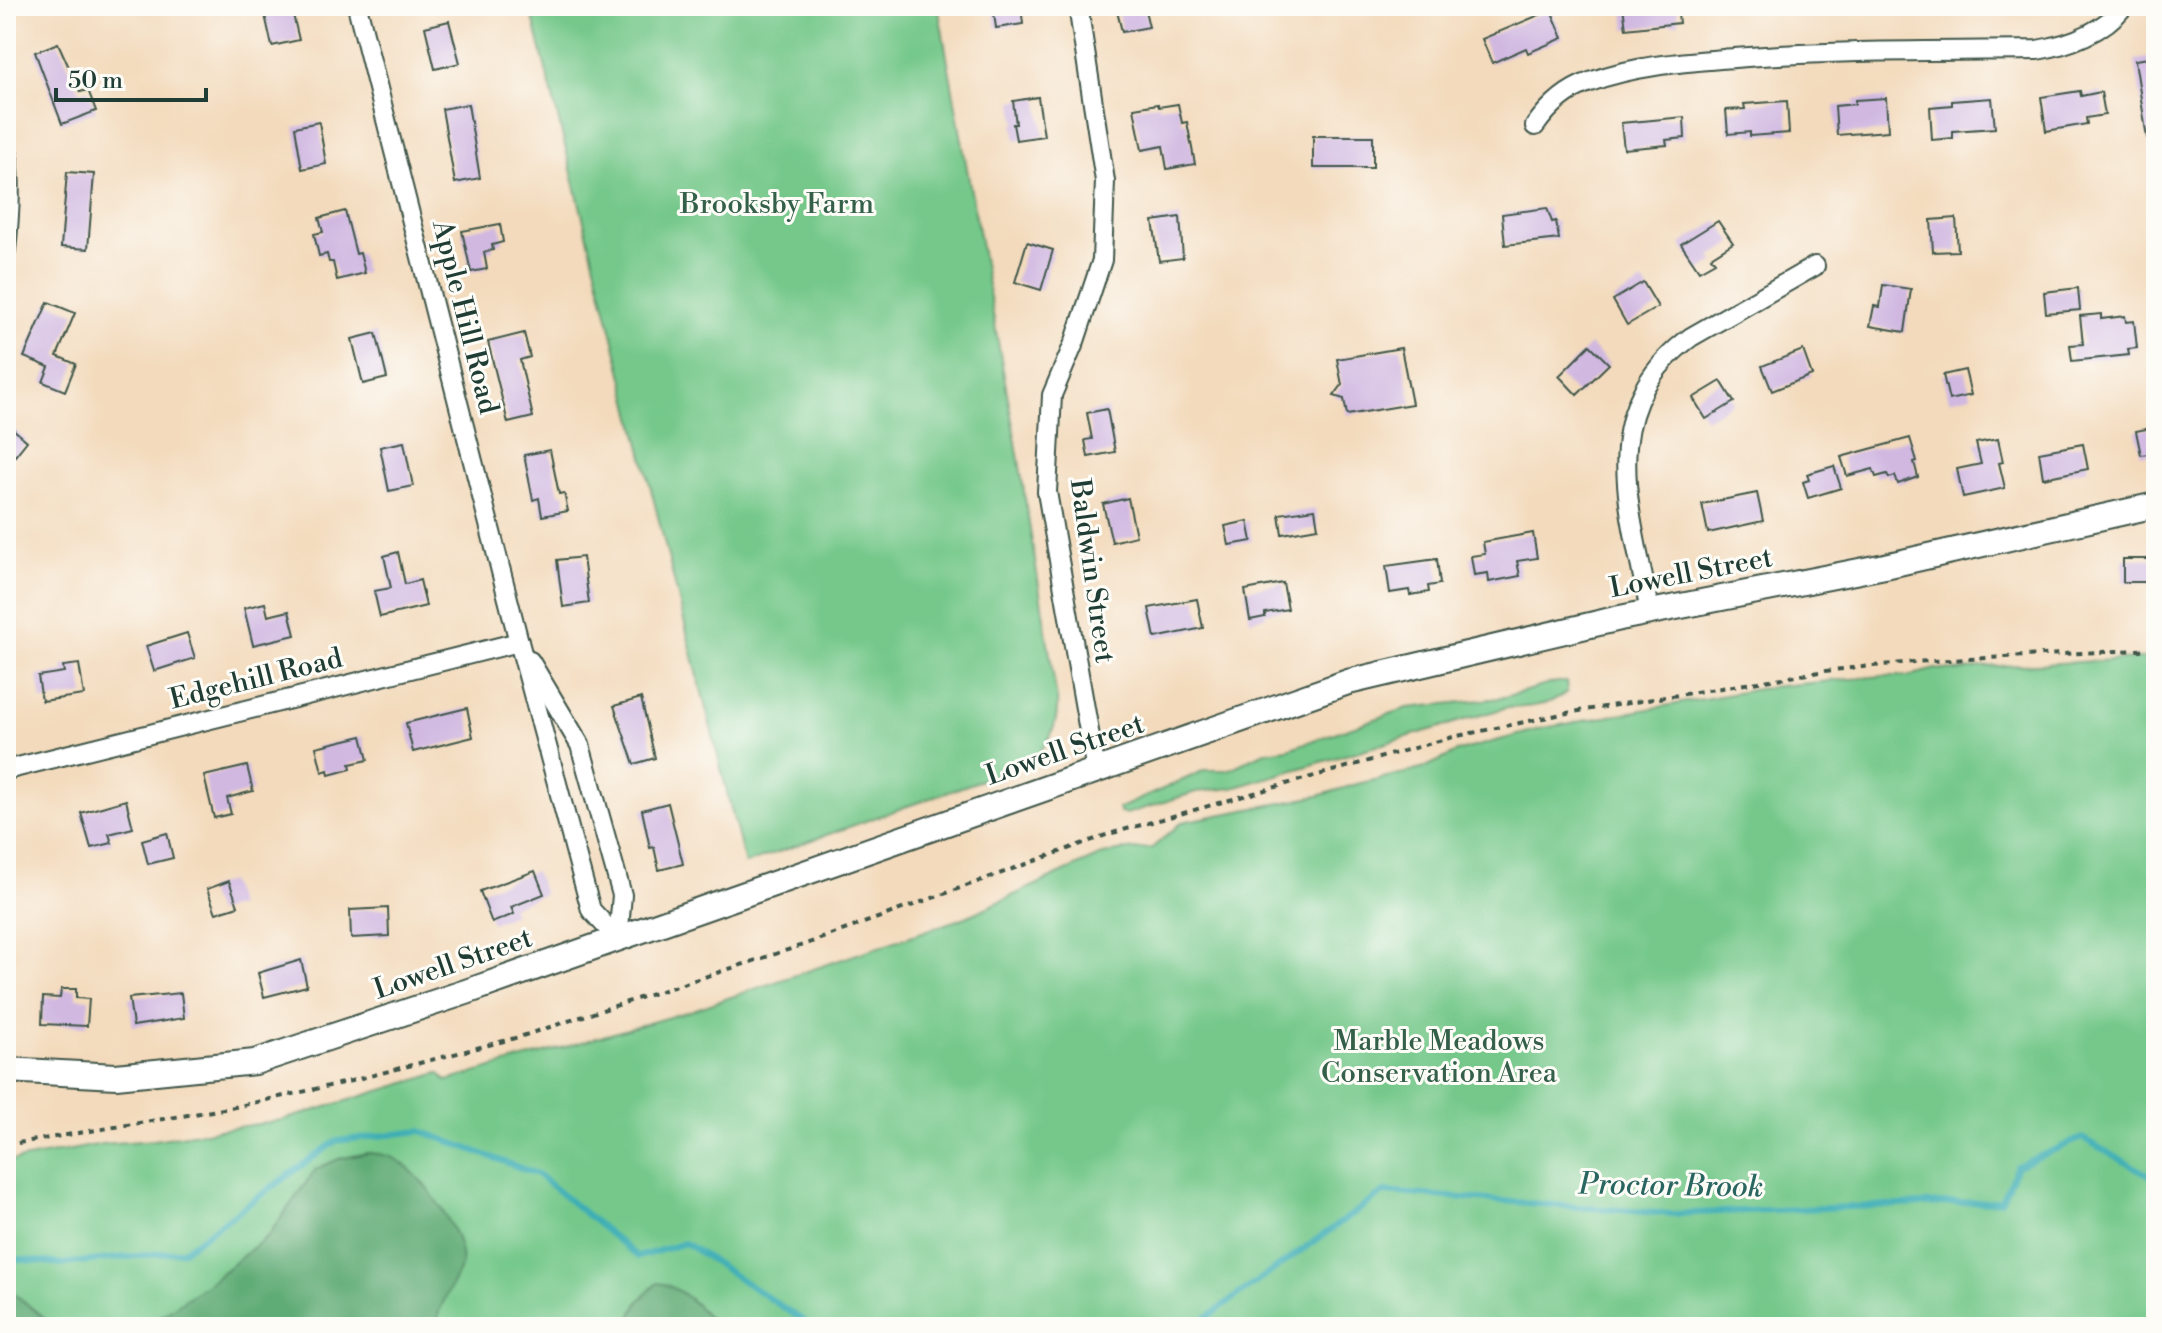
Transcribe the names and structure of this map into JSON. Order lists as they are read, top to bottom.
{
  "streets": {
    "main road": ["Lowell Street"],
    "street": ["Apple Hill Road", "Baldwin Street", "Edgehill Road"]
  },
  "crossings": [
    ["Apple Hill Road", "Lowell Street"],
    ["Apple Hill Road", "Edgehill Road"],
    ["Baldwin Street", "Lowell Street"]
  ],
  "water": ["Proctor Brook"],
  "parks": ["Brooksby Farm", "Marble Meadows Conservation Area"],
  "scale_bar": "50 m"
}
